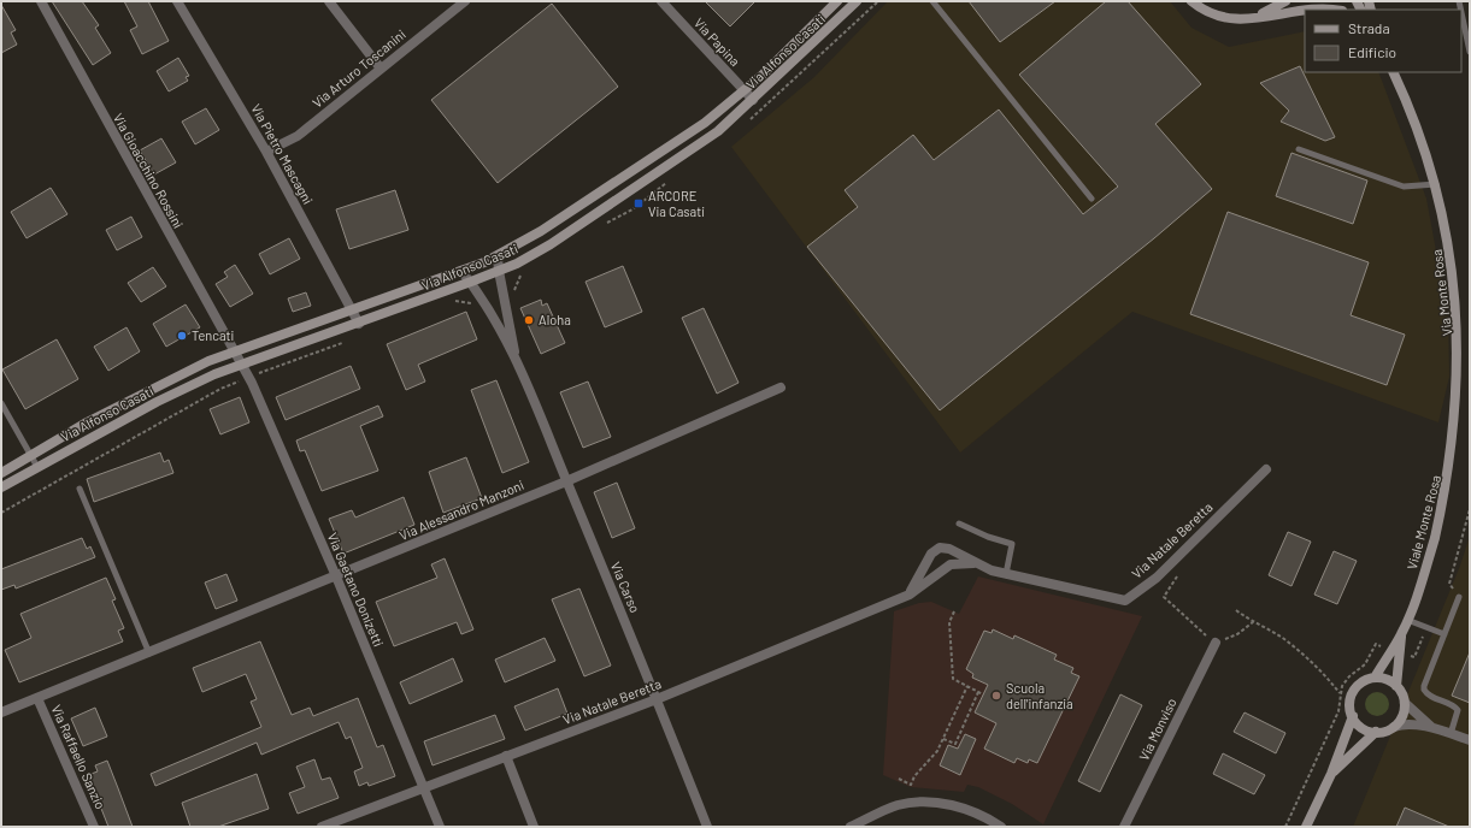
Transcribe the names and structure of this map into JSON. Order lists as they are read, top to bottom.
{
  "streets": {
    "main road": ["Via Alfonso Casati", "Via Monte Rosa", "Viale Monte Rosa"],
    "street": [
      "Via Papina",
      "Via Arturo Toscanini",
      "Via Pietro Mascagni",
      "Via Gioacchino Rossini",
      "Via Alessandro Manzoni",
      "Via Natale Beretta",
      "Via Carso",
      "Via Gaetano Donizetti",
      "Via Monviso",
      "Via Raffaello Sanzio"
    ]
  },
  "crossings": [
    ["Via Papina", "Via Alfonso Casati"],
    ["Via Alfonso Casati", "Via Pietro Mascagni"],
    ["Via Alfonso Casati", "Via Gioacchino Rossini"],
    ["Via Alfonso Casati", "Via Carso"],
    ["Via Alfonso Casati", "Via Gaetano Donizetti"],
    ["Via Arturo Toscanini", "Via Pietro Mascagni"],
    ["Via Gioacchino Rossini", "Via Gaetano Donizetti"],
    ["Via Monte Rosa", "Viale Monte Rosa"],
    ["Via Alessandro Manzoni", "Via Carso"],
    ["Via Alessandro Manzoni", "Via Gaetano Donizetti"],
    ["Via Alessandro Manzoni", "Via Raffaello Sanzio"],
    ["Via Natale Beretta", "Via Carso"],
    ["Via Natale Beretta", "Via Gaetano Donizetti"]
  ],
  "places": {
    "transit": ["ARCORE Via Casati"],
    "other": ["Aloha", "Tencati", "Scuola dell'infanzia"]
  },
  "legend": ["Strada", "Edificio"]
}
